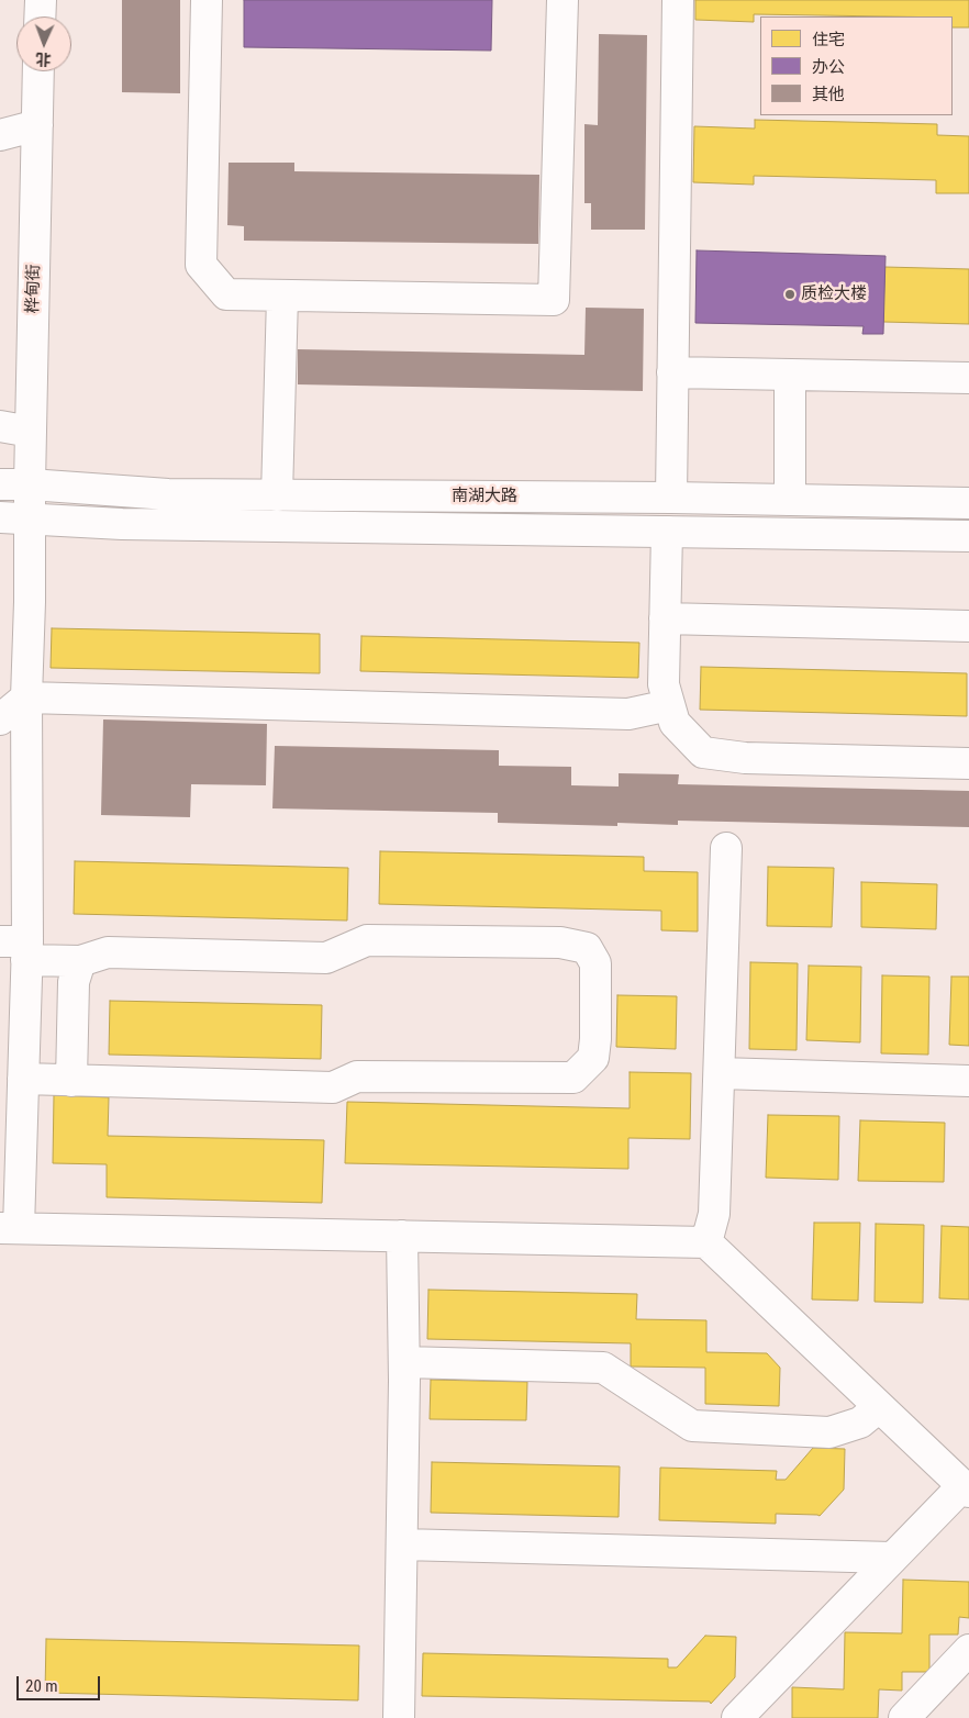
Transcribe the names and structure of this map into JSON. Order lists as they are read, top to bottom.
{
  "streets": {
    "main road": ["桦甸街", "南湖大路"]
  },
  "crossings": [
    ["桦甸街", "南湖大路"]
  ],
  "places": ["质检大楼"],
  "legend": ["住宅", "办公", "其他"],
  "scale_bar": "20 m",
  "north": "bottom"
}
